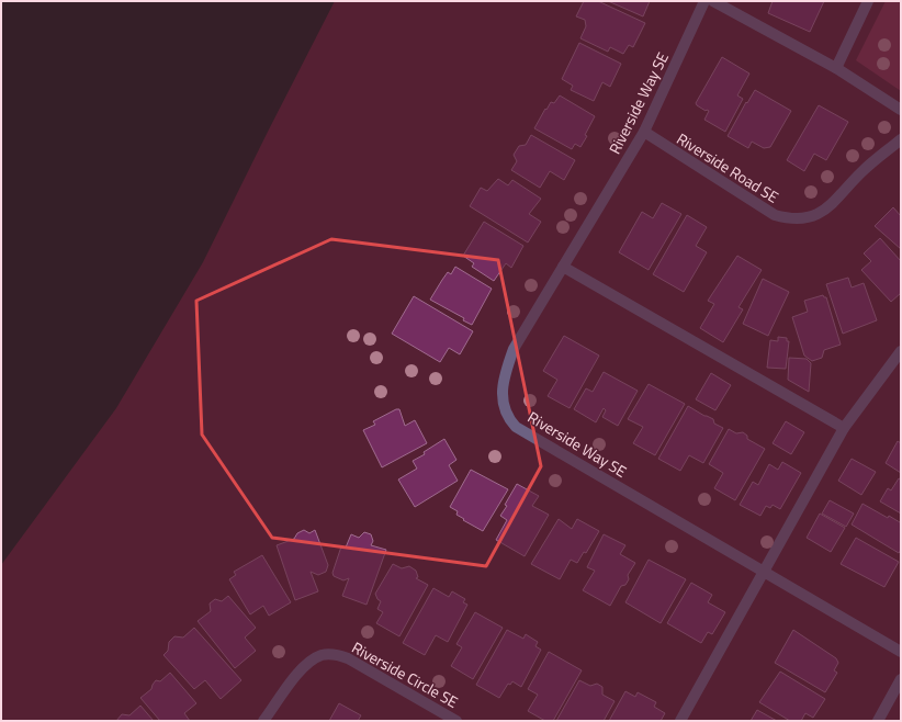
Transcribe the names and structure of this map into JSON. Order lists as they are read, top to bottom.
{
  "streets": {
    "street": ["Riverside Way SE", "Riverside Road SE", "Riverside Circle SE"]
  },
  "crossings": [
    ["Riverside Way SE", "Riverside Road SE"]
  ]
}
